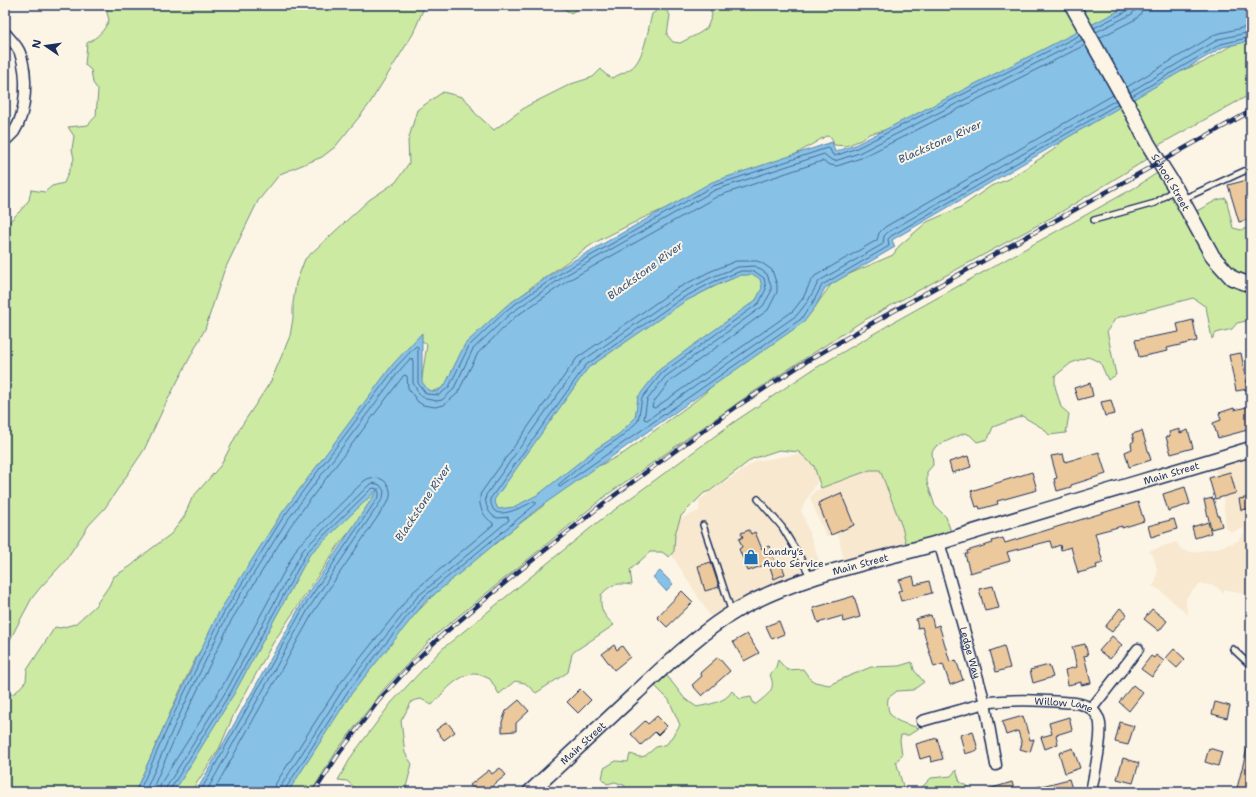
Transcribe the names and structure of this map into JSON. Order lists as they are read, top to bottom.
{
  "streets": {
    "street": [
      "School Street",
      "Main Street",
      "Ledge Way",
      "Willow Lane"
    ]
  },
  "crossings": [
    ["Main Street", "Ledge Way"],
    ["Ledge Way", "Willow Lane"]
  ],
  "water": ["Blackstone River"],
  "places": {
    "shop": ["Landry's Auto Service"]
  },
  "north": "left"
}
